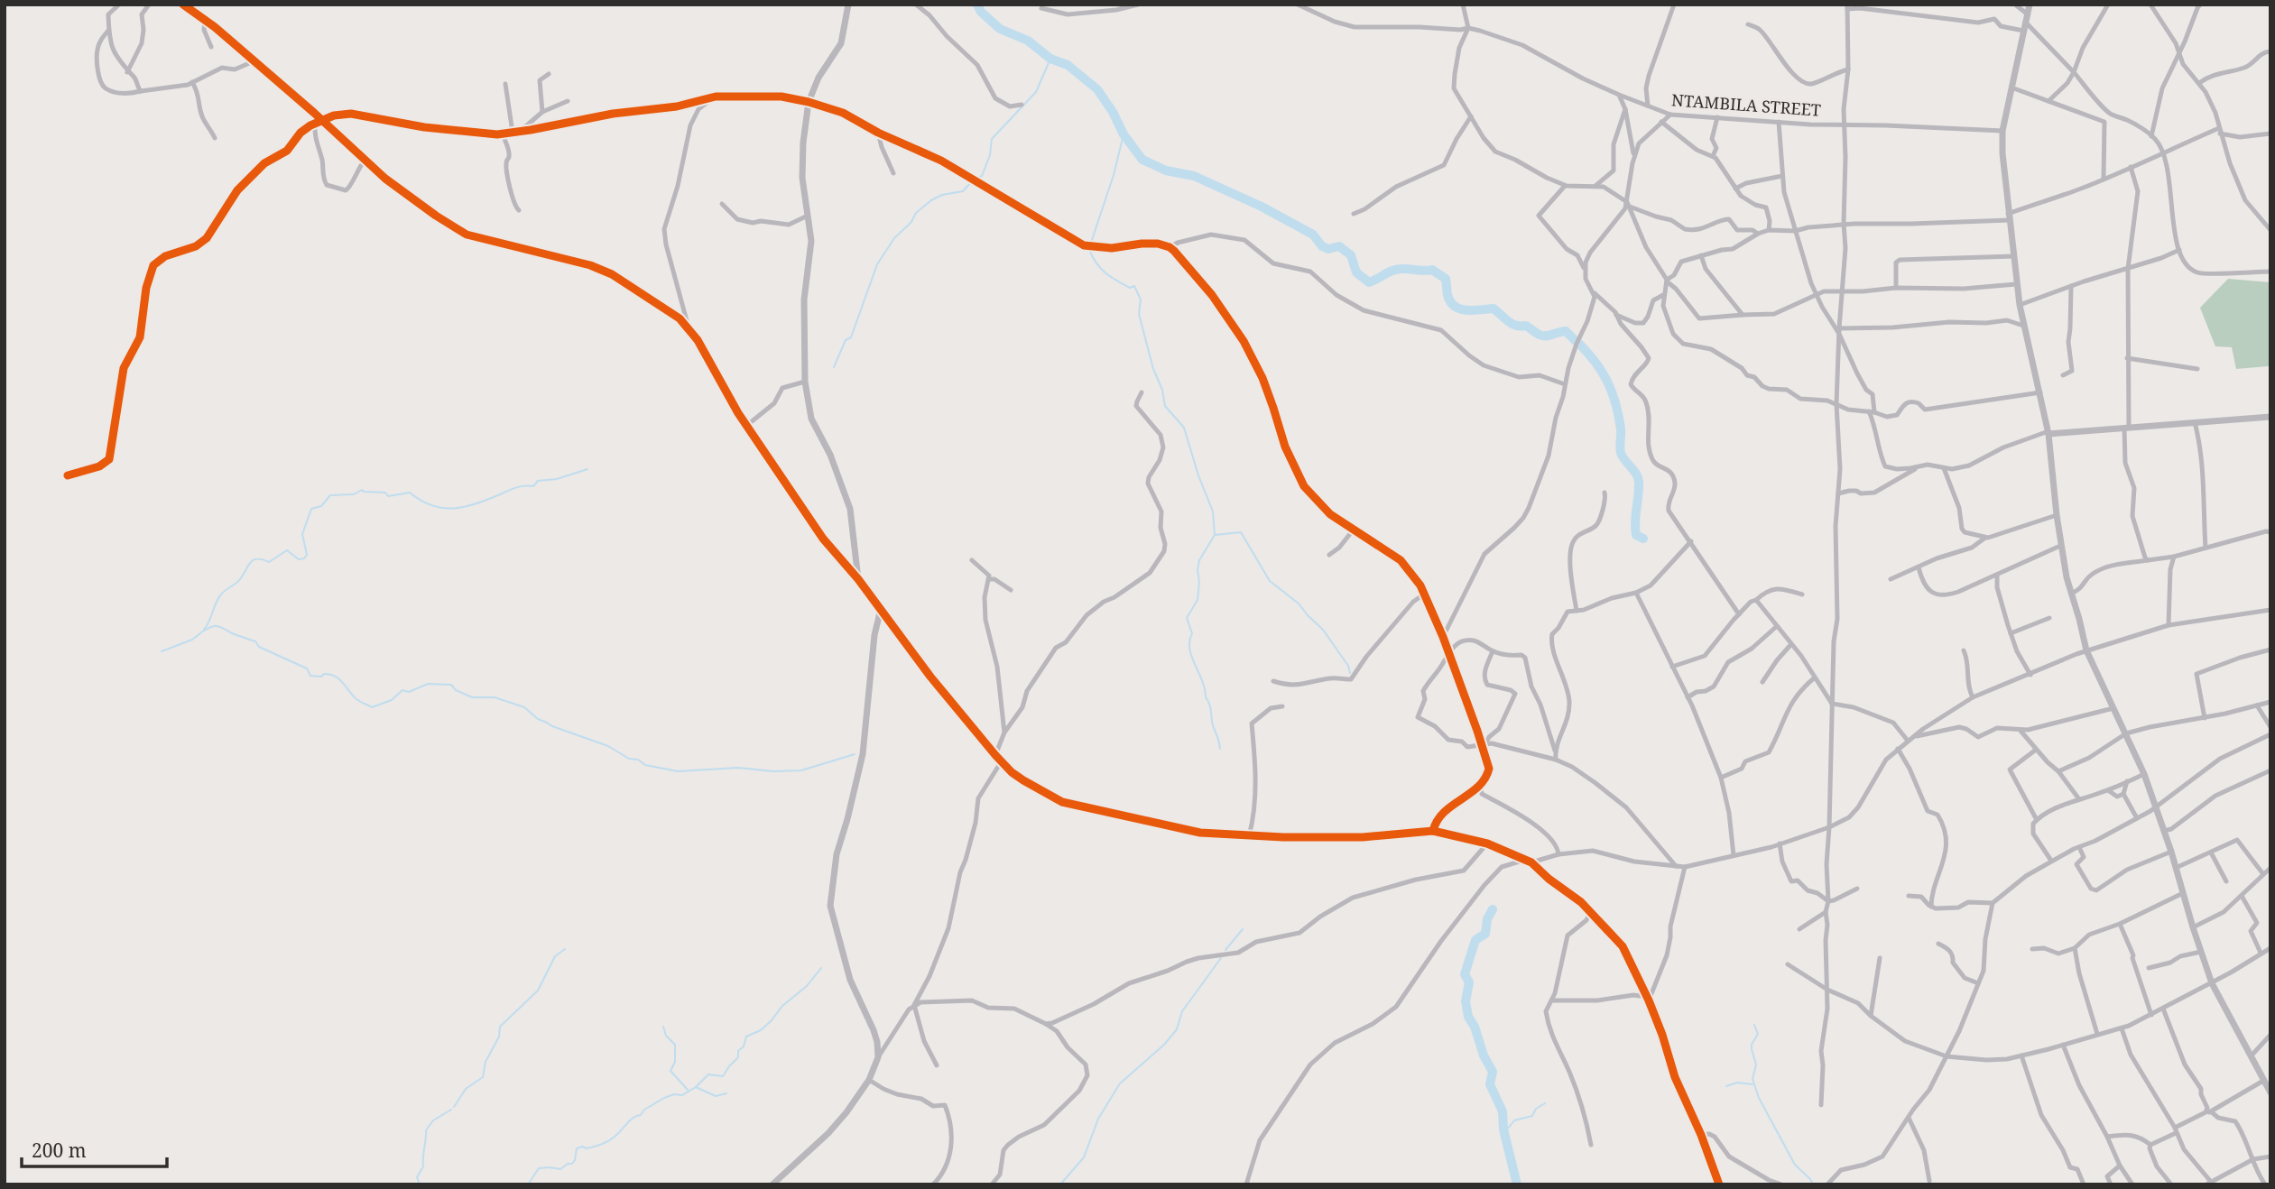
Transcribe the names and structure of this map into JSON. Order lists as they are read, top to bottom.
{
  "streets": {
    "street": ["NTAMBILA STREET"]
  },
  "scale_bar": "200 m"
}
